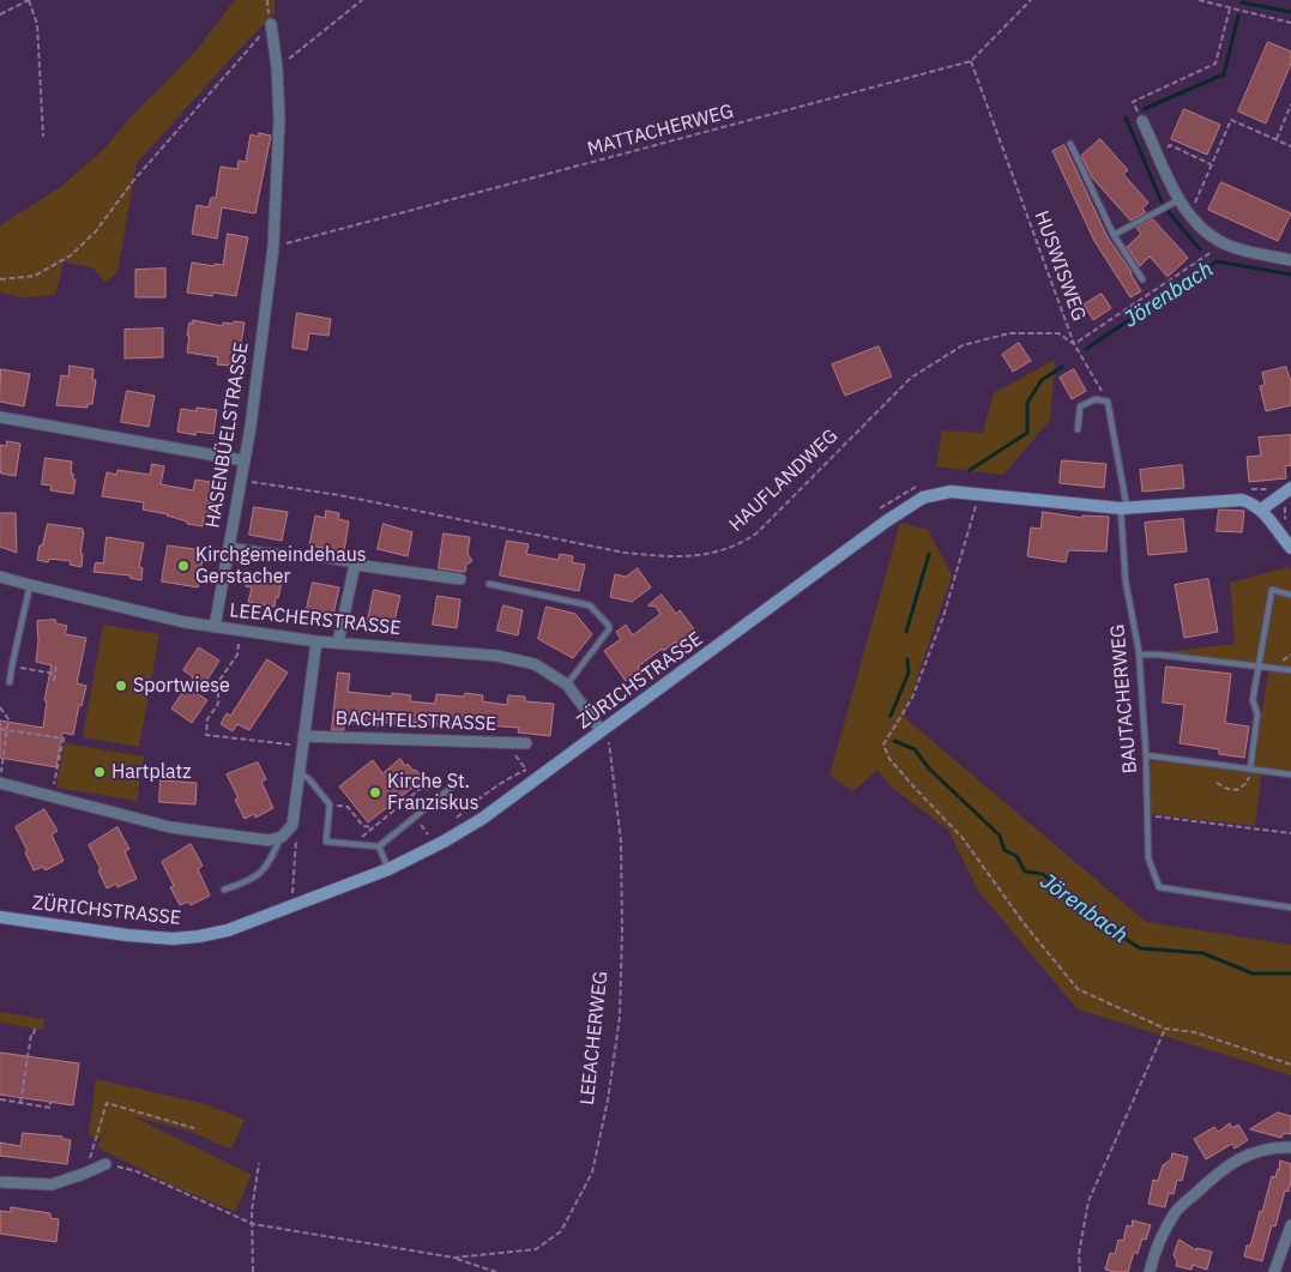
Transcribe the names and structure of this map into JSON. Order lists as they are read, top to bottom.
{
  "streets": {
    "main road": ["ZÜRICHSTRASSE"],
    "street": ["HASENBÜELSTRASSE", "LEEACHERSTRASSE", "BACHTELSTRASSE"],
    "lane": ["BAUTACHERWEG"],
    "path": [
      "MATTACHERWEG",
      "HUSWISWEG",
      "HAUFLANDWEG",
      "LEEACHERWEG"
    ]
  },
  "crossings": [
    ["MATTACHERWEG", "HUSWISWEG"],
    ["MATTACHERWEG", "HASENBÜELSTRASSE"],
    ["HUSWISWEG", "HAUFLANDWEG"],
    ["HASENBÜELSTRASSE", "HAUFLANDWEG"],
    ["HASENBÜELSTRASSE", "LEEACHERSTRASSE"],
    ["LEEACHERSTRASSE", "ZÜRICHSTRASSE"],
    ["LEEACHERSTRASSE", "BACHTELSTRASSE"],
    ["LEEACHERSTRASSE", "LEEACHERWEG"],
    ["ZÜRICHSTRASSE", "BAUTACHERWEG"],
    ["ZÜRICHSTRASSE", "LEEACHERWEG"]
  ],
  "water": ["Jörenbach"],
  "places": [
    "Kirchgemeindehaus Gerstacher",
    "Sportwiese",
    "Hartplatz",
    "Kirche St. Franziskus"
  ]
}
